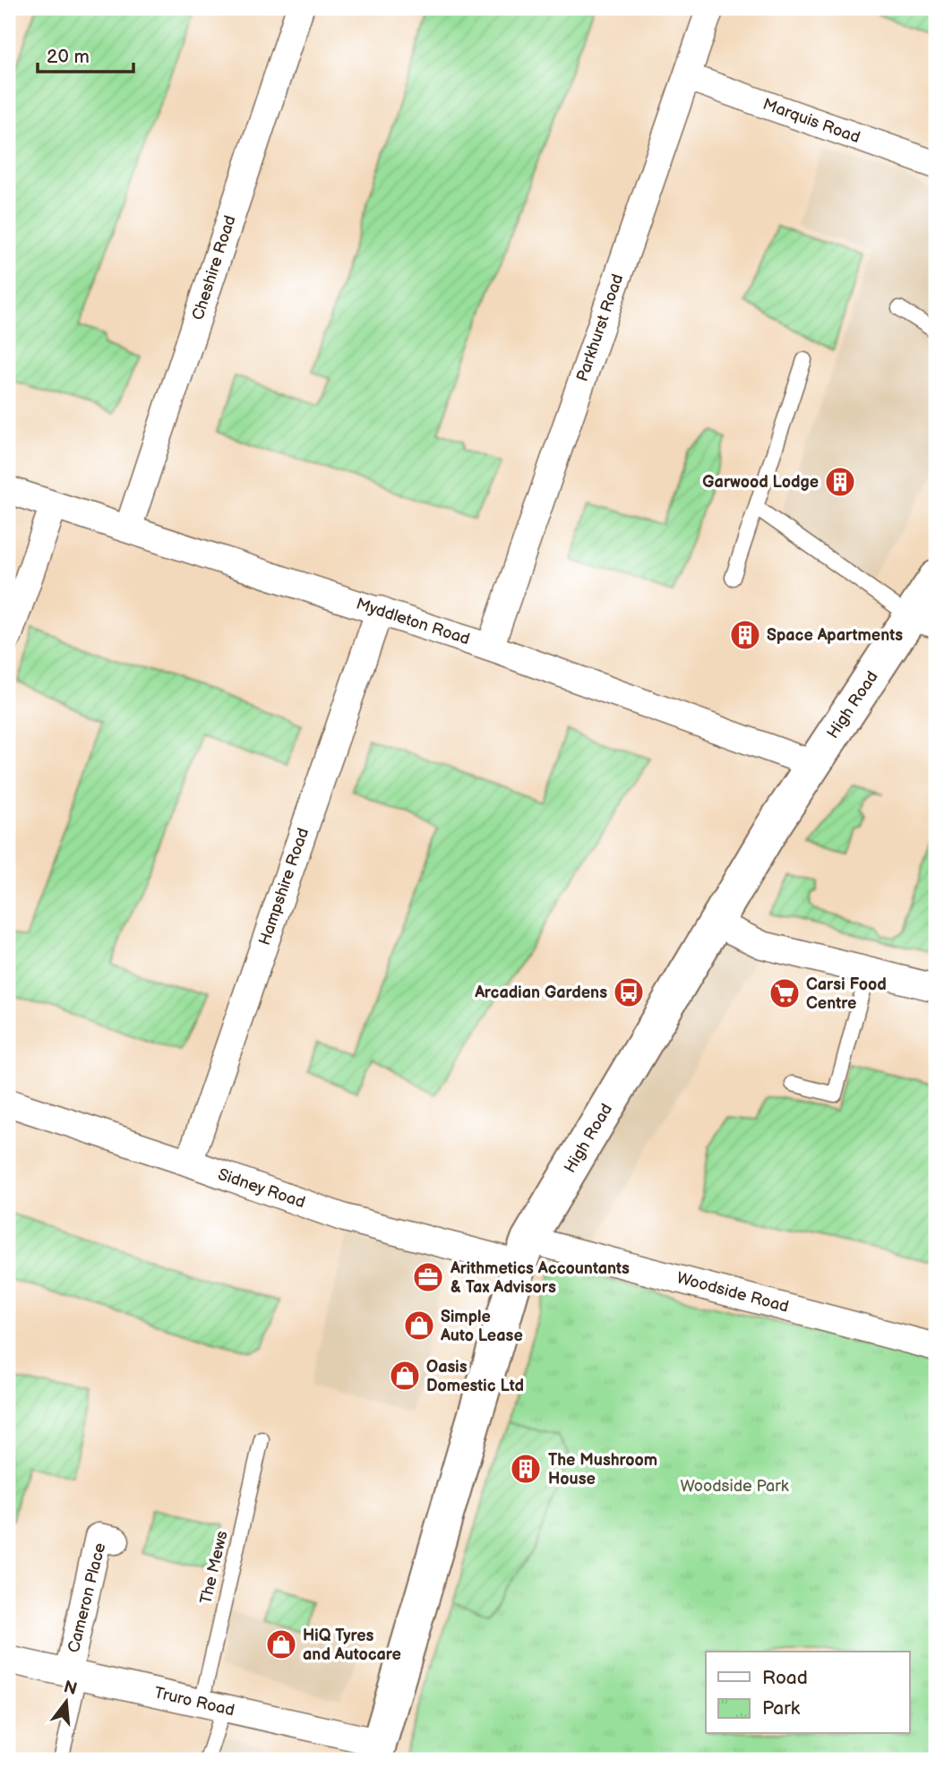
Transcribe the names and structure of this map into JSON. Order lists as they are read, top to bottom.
{
  "streets": {
    "main road": ["High Road"],
    "street": [
      "Marquis Road",
      "Cheshire Road",
      "Parkhurst Road",
      "Myddleton Road",
      "Hampshire Road",
      "Sidney Road",
      "Woodside Road",
      "Cameron Place",
      "Truro Road"
    ],
    "lane": ["The Mews"]
  },
  "crossings": [
    ["Marquis Road", "Parkhurst Road"],
    ["Cheshire Road", "Myddleton Road"],
    ["Parkhurst Road", "Myddleton Road"],
    ["Myddleton Road", "High Road"],
    ["Myddleton Road", "Hampshire Road"],
    ["High Road", "Sidney Road"],
    ["High Road", "Woodside Road"],
    ["High Road", "Truro Road"],
    ["Hampshire Road", "Sidney Road"],
    ["Sidney Road", "Woodside Road"],
    ["The Mews", "Truro Road"],
    ["Cameron Place", "Truro Road"]
  ],
  "parks": ["Woodside Park"],
  "places": {
    "building": ["Garwood Lodge", "Space Apartments", "The Mushroom House"],
    "bus stop": ["Arcadian Gardens"],
    "supermarket": ["Carsi Food Centre"],
    "office": ["Arithmetics Accountants & Tax Advisors"],
    "shop": ["Simple Auto Lease", "Oasis Domestic Ltd", "HiQ Tyres and Autocare"]
  },
  "legend": ["Road", "Park"],
  "scale_bar": "20 m",
  "north": "top"
}
